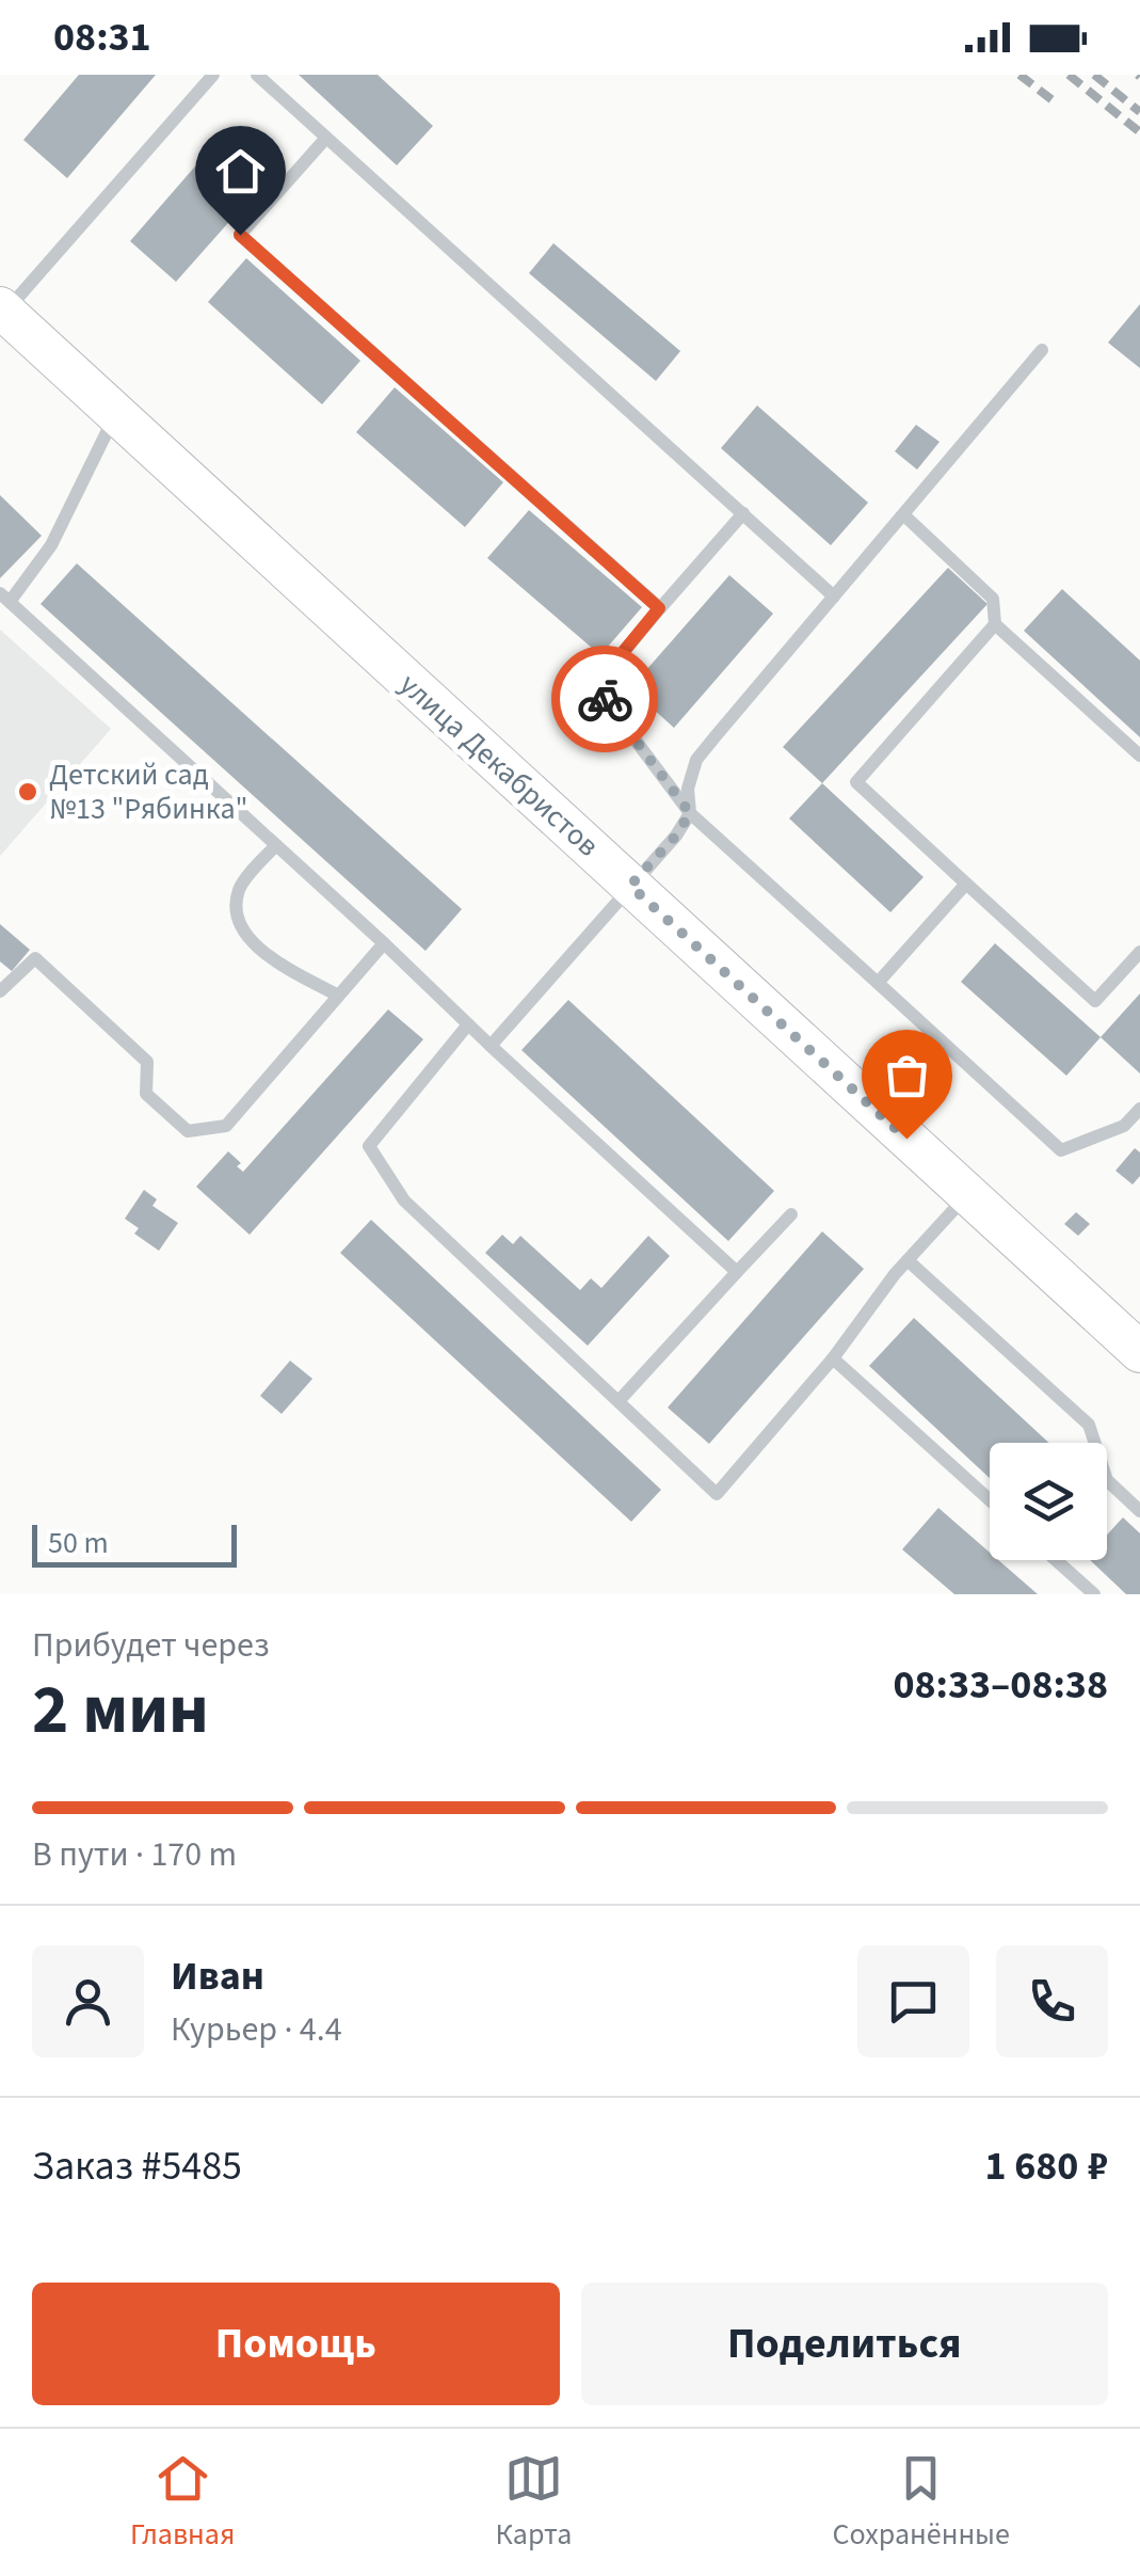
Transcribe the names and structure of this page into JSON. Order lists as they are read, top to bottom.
{
  "streets": {
    "main road": ["улица Декабристов"]
  },
  "places": ["Детский сад №13 \"Рябинка\""],
  "scale_bar": "50 m",
  "page": {
    "status": "08:31",
    "scale": "50 m",
    "heading": ["2 мин", "Прибудет через", "08:33–08:38"],
    "panel": [
      "Иван",
      "Курьер · 4.4",
      "Заказ #5485",
      "1 680 ₽"
    ],
    "bar": "В пути · 170 m",
    "buttons": ["Помощь", "Поделиться"],
    "tabs": ["Главная", "Карта", "Сохранённые"]
  }
}
